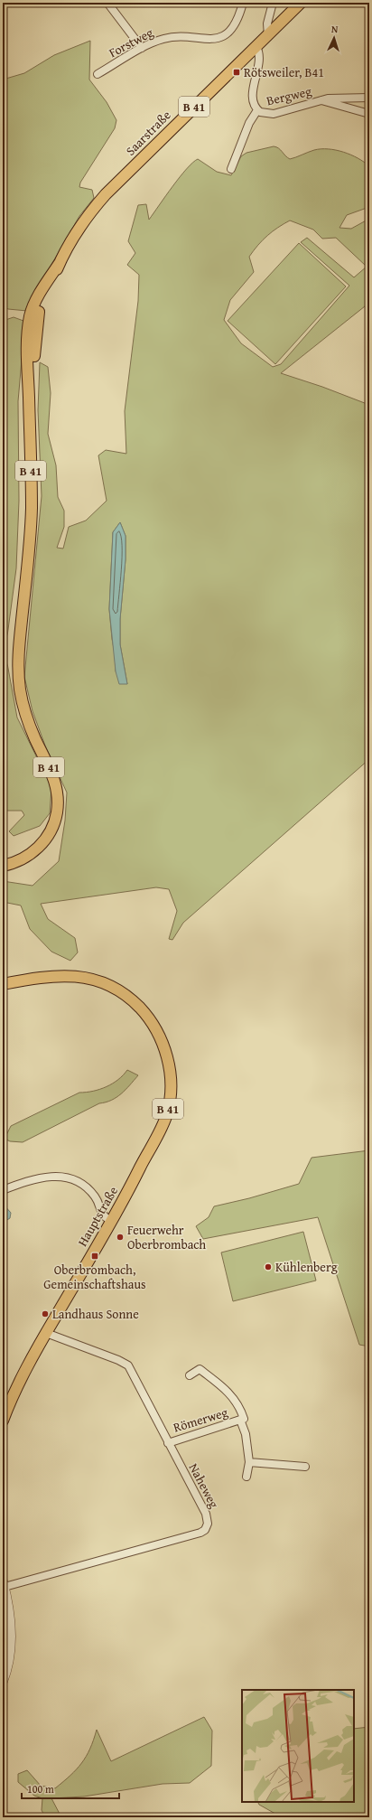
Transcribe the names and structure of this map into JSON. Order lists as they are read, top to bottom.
{
  "streets": {
    "main road": ["B 41", "Saarstraße", "Hauptstraße"],
    "street": [
      "Forstweg",
      "Bergweg",
      "Römerweg",
      "Naheweg"
    ]
  },
  "crossings": [
    ["Bergweg", "Saarstraße"],
    ["Hauptstraße", "Naheweg"],
    ["Römerweg", "Naheweg"]
  ],
  "places": {
    "transit": ["Rötsweiler, B41", "Oberbrombach, Gemeinschaftshaus"],
    "other": ["Feuerwehr Oberbrombach", "Kühlenberg", "Landhaus Sonne"]
  },
  "scale_bar": "100 m",
  "north": "top"
}
